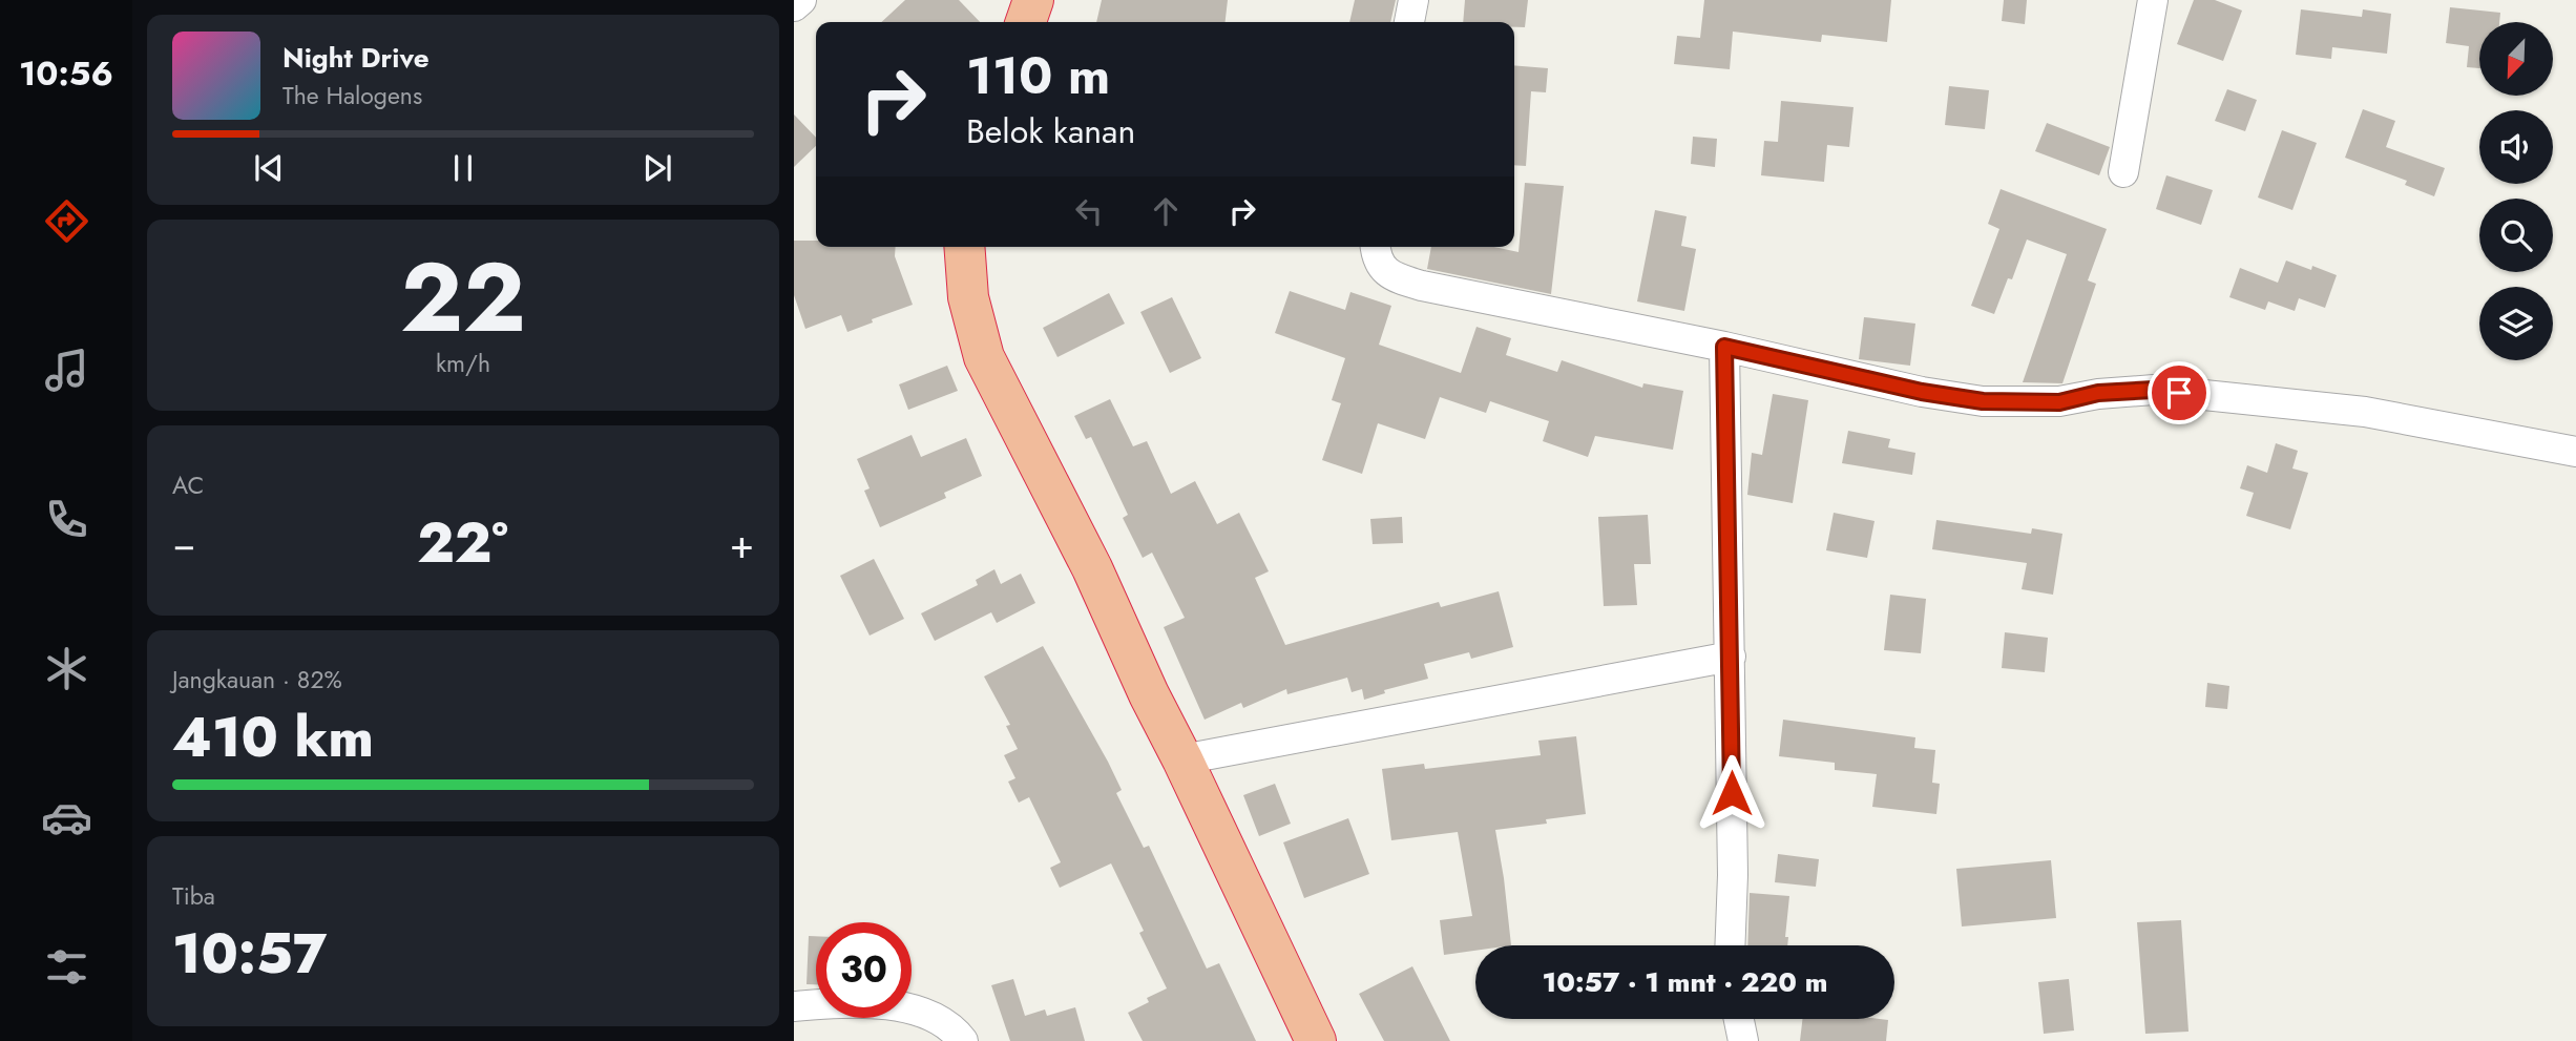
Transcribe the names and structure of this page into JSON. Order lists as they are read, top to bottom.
{
  "north": "bottom left",
  "page": {
    "tabs": "10:56",
    "turn": ["110 m", "Belok kanan"],
    "song": ["Night Drive", "The Halogens"],
    "tile": [
      ["22", "km/h"],
      "AC",
      ["Jangkauan · 82%", "410 km"],
      ["Tiba", "10:57"]
    ],
    "heat": ["−", "22°", "+"],
    "limit": "30",
    "trip": "10:57 · 1 mnt · 220 m"
  }
}
